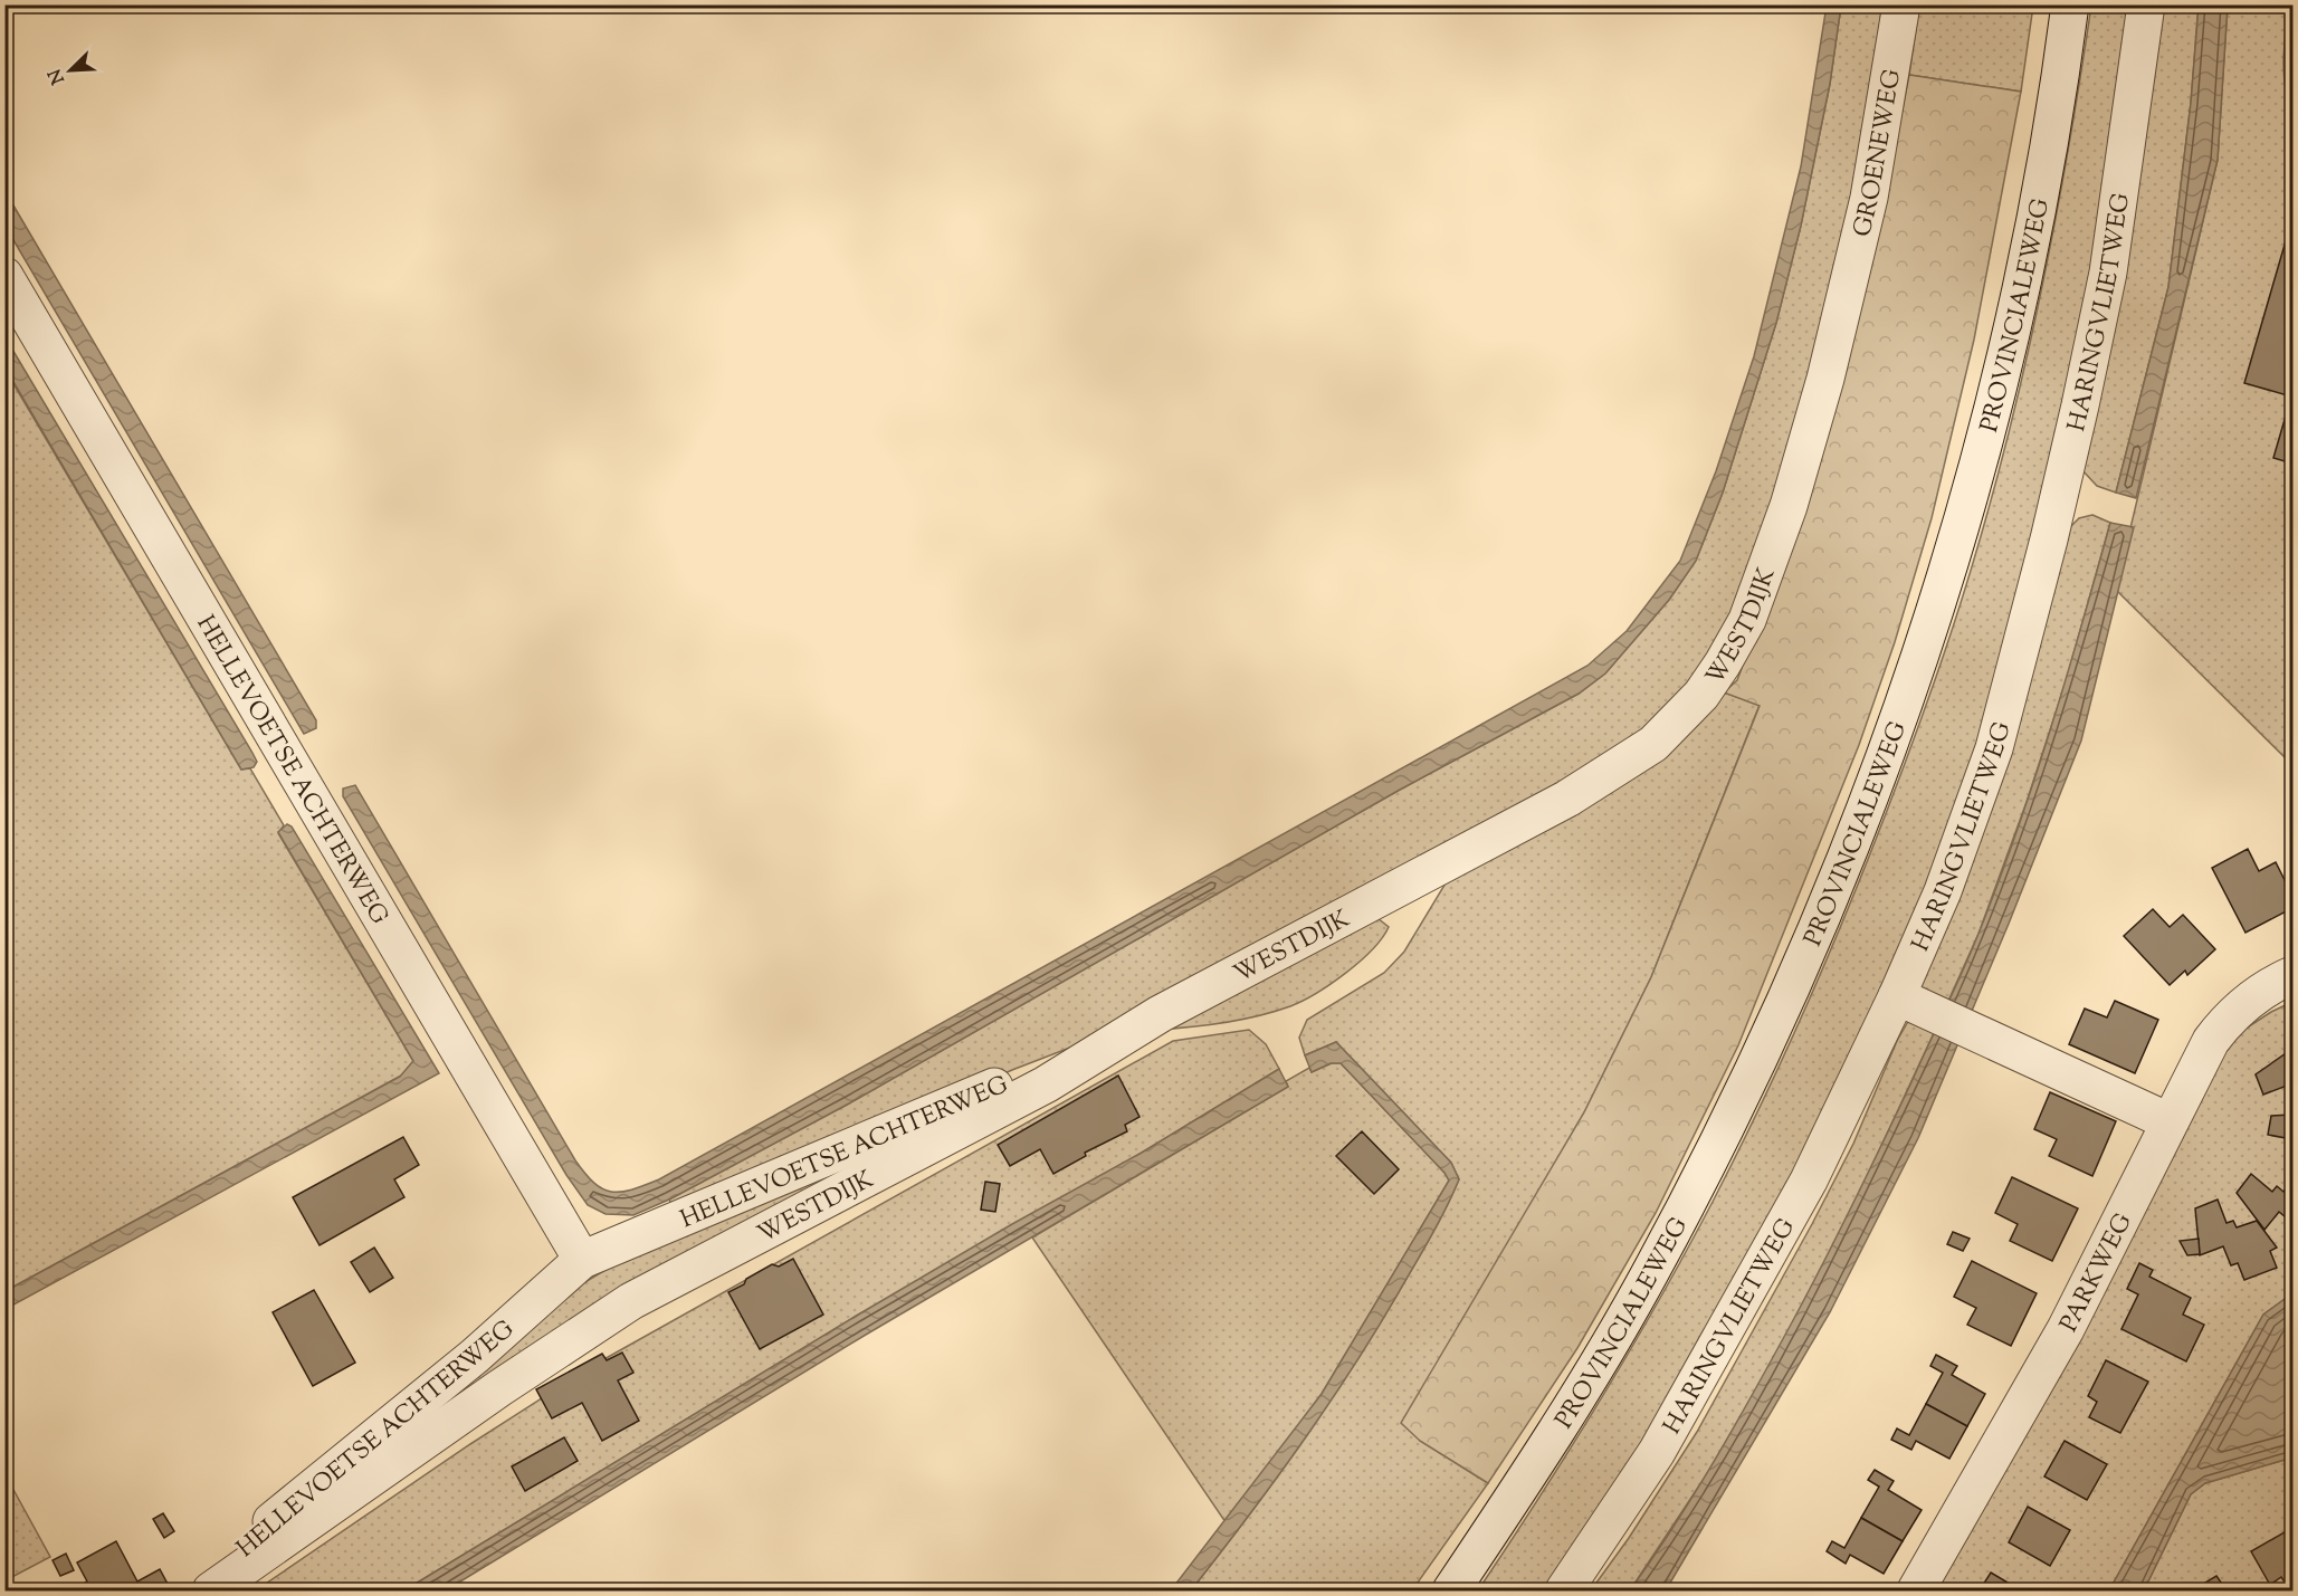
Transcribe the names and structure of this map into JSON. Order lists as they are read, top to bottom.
{
  "streets": {
    "street": [
      "GROENEWEG",
      "HARINGVLIETWEG",
      "PROVINCIALEWEG",
      "WESTDIJK",
      "HELLEVOETSE ACHTERWEG",
      "PARKWEG"
    ]
  },
  "crossings": [
    ["GROENEWEG", "WESTDIJK"],
    ["WESTDIJK", "HELLEVOETSE ACHTERWEG"]
  ],
  "north": "bottom left"
}
